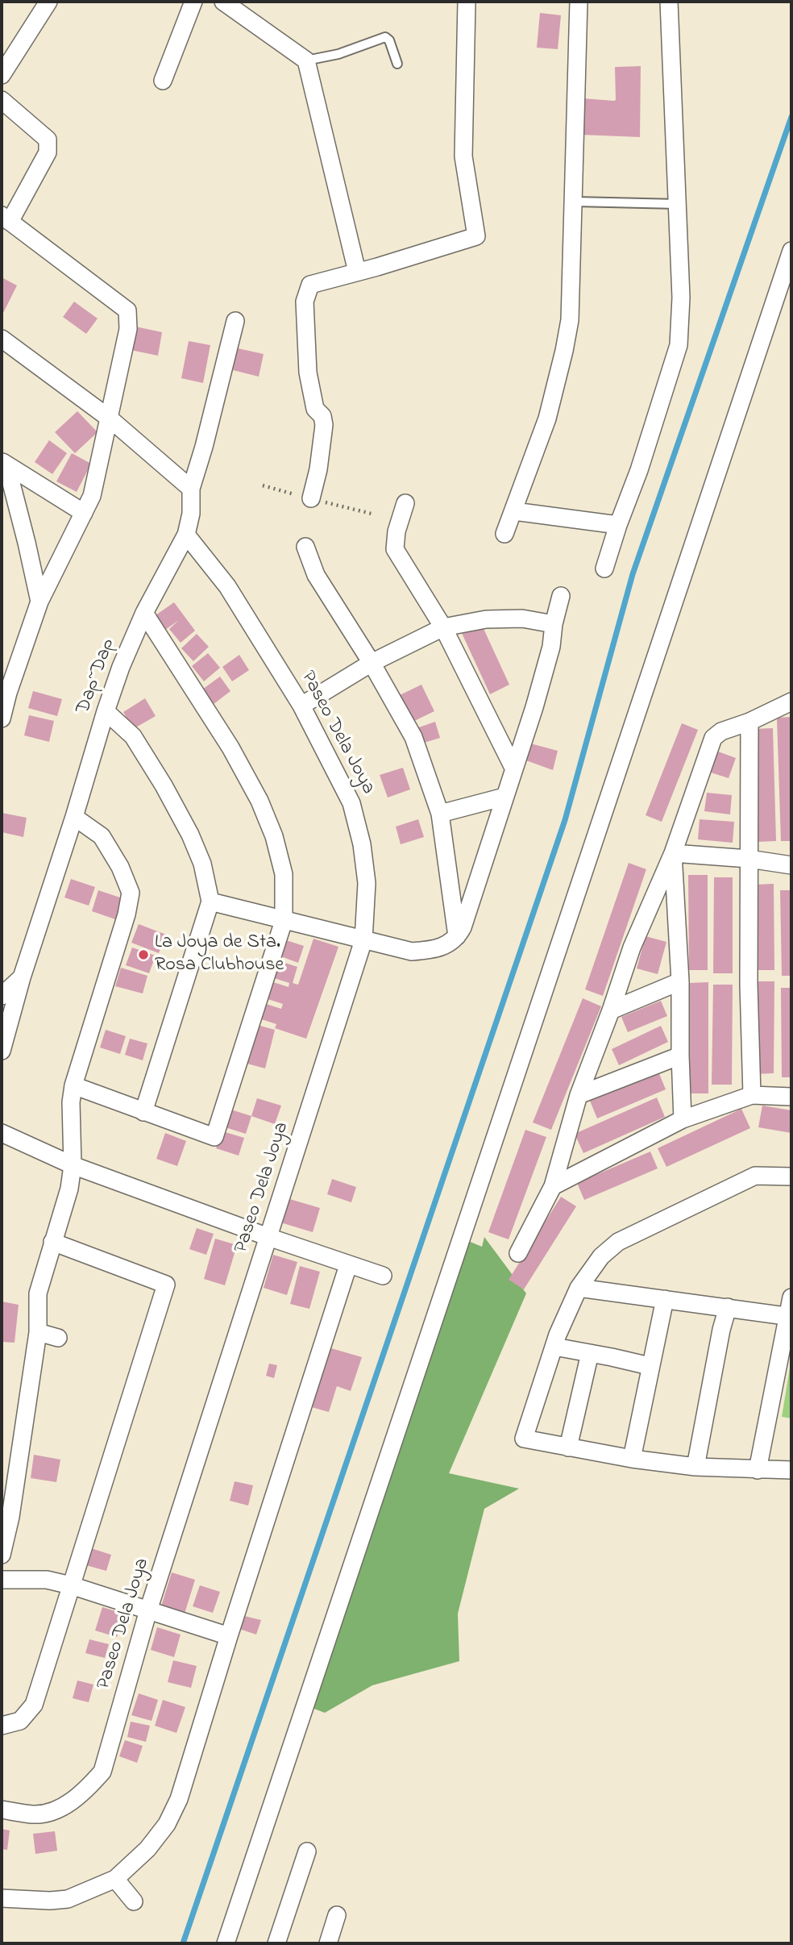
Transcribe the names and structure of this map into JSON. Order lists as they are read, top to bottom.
{
  "streets": {
    "street": ["Dap~Dap", "Paseo Dela Joya"]
  },
  "crossings": [
    ["Dap~Dap", "Paseo Dela Joya"]
  ],
  "places": ["La Joya de Sta. Rosa Clubhouse"]
}
